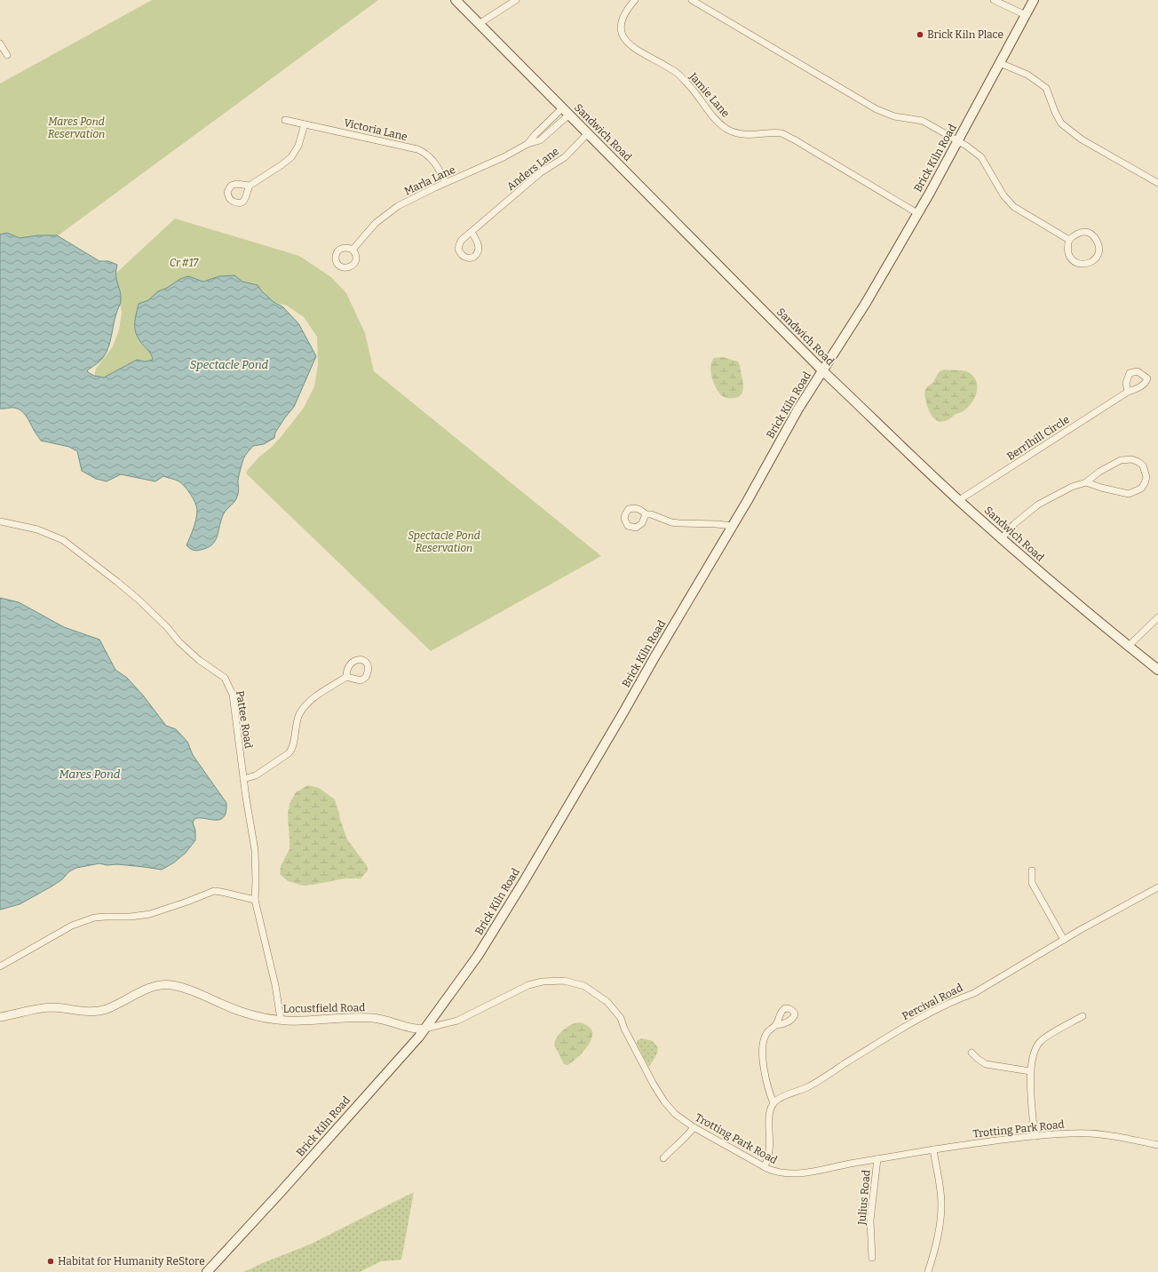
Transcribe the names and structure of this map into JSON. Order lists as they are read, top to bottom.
{
  "streets": {
    "main road": ["Sandwich Road", "Brick Kiln Road"],
    "street": [
      "Jamie Lane",
      "Victoria Lane",
      "Anders Lane",
      "Marla Lane",
      "BerrIhill Circle",
      "Pattee Road",
      "Percival Road",
      "Locustfield Road",
      "Trotting Park Road",
      "Julius Road"
    ]
  },
  "crossings": [
    ["Jamie Lane", "Brick Kiln Road"],
    ["Victoria Lane", "Marla Lane"],
    ["Sandwich Road", "Brick Kiln Road"],
    ["Sandwich Road", "Anders Lane"],
    ["Sandwich Road", "Marla Lane"],
    ["Sandwich Road", "BerrIhill Circle"],
    ["Brick Kiln Road", "Locustfield Road"],
    ["Brick Kiln Road", "Trotting Park Road"],
    ["Pattee Road", "Locustfield Road"],
    ["Locustfield Road", "Trotting Park Road"],
    ["Trotting Park Road", "Julius Road"]
  ],
  "water": ["Spectacle Pond", "Mares Pond"],
  "parks": ["Mares Pond Reservation", "Cr #17", "Spectacle Pond Reservation"],
  "places": ["Brick Kiln Place", "Habitat for Humanity ReStore"]
}
